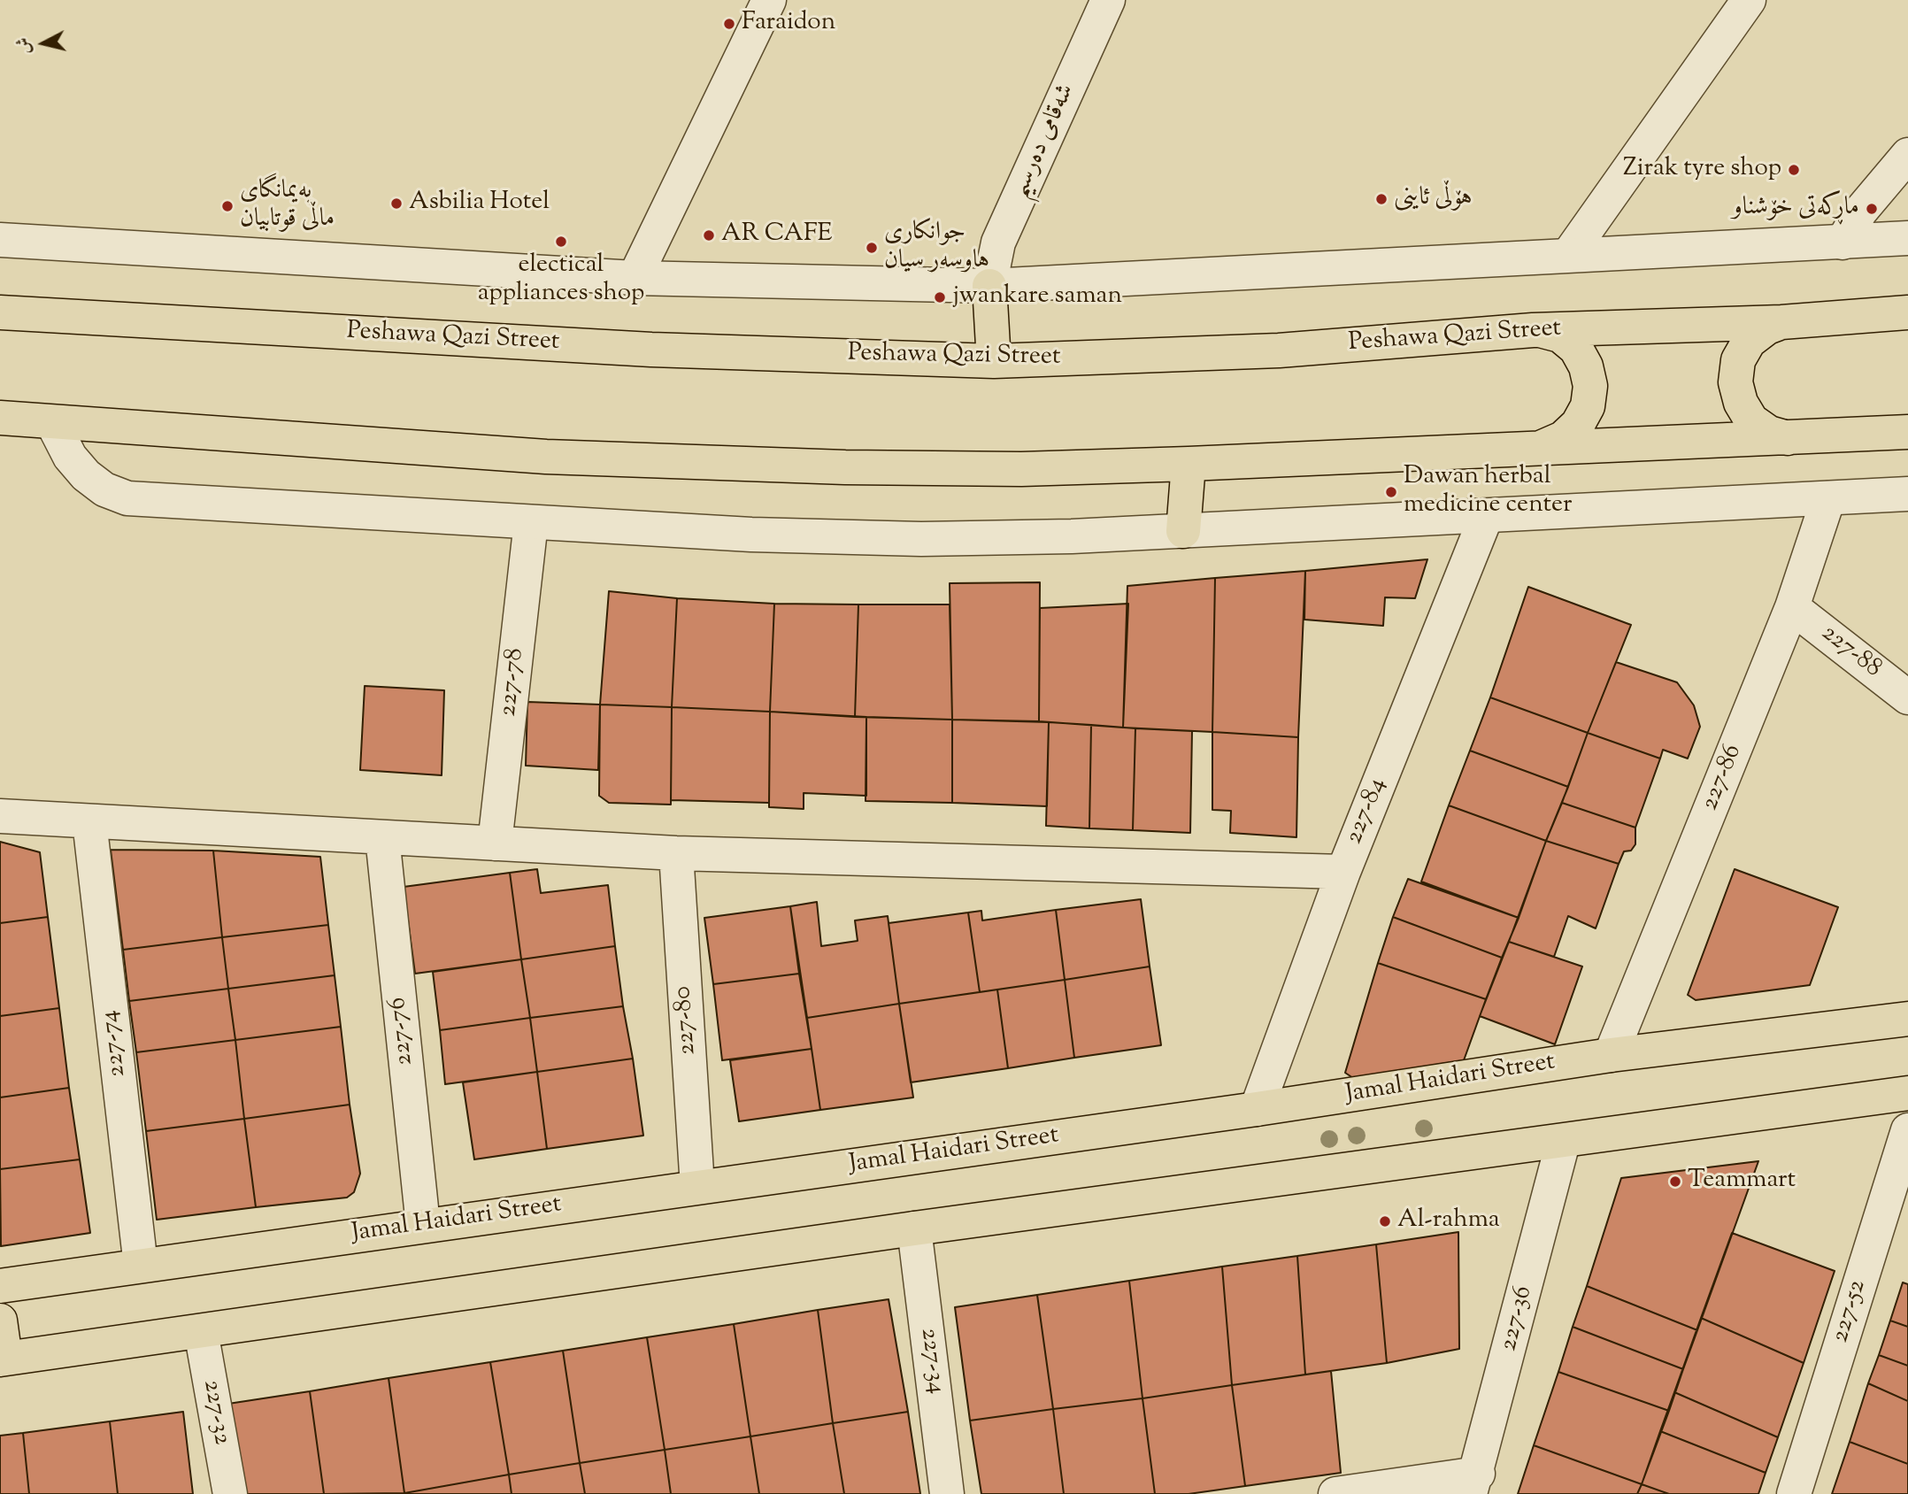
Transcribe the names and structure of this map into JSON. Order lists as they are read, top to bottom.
{
  "streets": {
    "main road": ["Peshawa Qazi Street", "Jamal Haidari Street"],
    "street": [
      "شەقامی دەرسیم",
      "227-88",
      "227-78",
      "227-86",
      "227-84",
      "227-80",
      "227-76",
      "227-74",
      "227-52",
      "227-36",
      "227-34",
      "227-32"
    ]
  },
  "crossings": [
    ["227-88", "227-86"],
    ["227-86", "Jamal Haidari Street"],
    ["227-84", "Jamal Haidari Street"],
    ["227-80", "Jamal Haidari Street"],
    ["227-76", "Jamal Haidari Street"],
    ["227-74", "Jamal Haidari Street"]
  ],
  "places": [
    "Faraidon",
    "Zirak tyre shop",
    "هۆڵی ئاینی",
    "Asbilia Hotel",
    "پەیمانگای ماڵی قوتابیان",
    "ماڕکەتی خۆشناو",
    "AR CAFE",
    "electical appliances shop",
    "جوانکاری هاوسەر سیان",
    "jwankare saman",
    "Dawan herbal medicine center",
    "Teammart",
    "Al-rahma"
  ],
  "north": "left"
}
